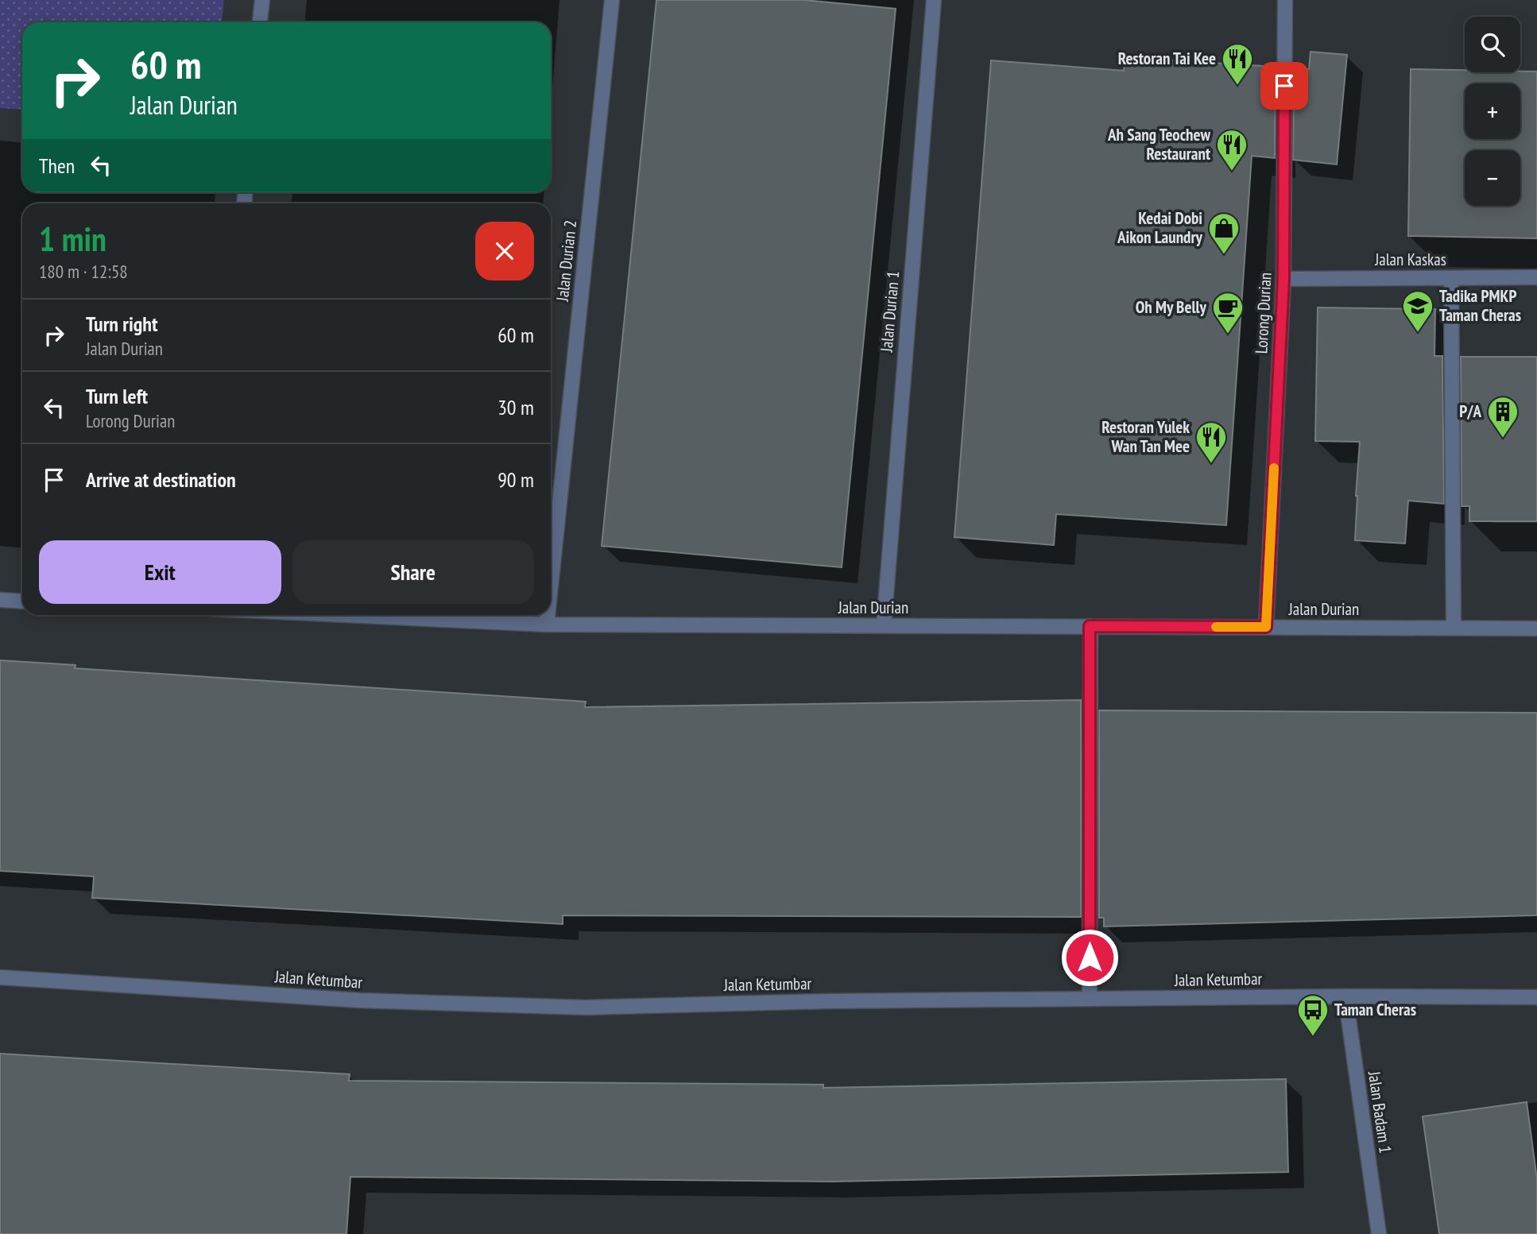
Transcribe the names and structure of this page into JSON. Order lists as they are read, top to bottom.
{
  "streets": {
    "street": [
      "Jalan Kaskas",
      "Jalan Durian 2",
      "Jalan Durian 1",
      "Lorong Durian",
      "Jalan Durian",
      "Jalan Ketumbar",
      "Jalan Badam 1"
    ]
  },
  "crossings": [
    ["Jalan Kaskas", "Lorong Durian"],
    ["Jalan Durian 2", "Jalan Durian"],
    ["Jalan Durian 1", "Jalan Durian"],
    ["Lorong Durian", "Jalan Durian"],
    ["Jalan Ketumbar", "Jalan Badam 1"]
  ],
  "places": {
    "restaurant": ["Restoran Tai Kee", "Ah Sang Teochew Restaurant", "Restoran Yulek Wan Tan Mee"],
    "shop": ["Kedai Dobi Aikon Laundry"],
    "school or university": ["Tadika PMKP Taman Cheras"],
    "cafe": ["Oh My Belly"],
    "building": ["P/A"],
    "bus stop": ["Taman Cheras"]
  },
  "page": {
    "map_buttons": ["+", "−"],
    "turn": ["60 m", "Jalan Durian"],
    "then": "Then",
    "heading": ["1 min", "180 m · 12:58"],
    "list": [
      {
        "name": "Turn right",
        "note": "Jalan Durian",
        "value": "60 m"
      },
      {
        "name": "Turn left",
        "note": "Lorong Durian",
        "value": "30 m"
      },
      {
        "name": "Arrive at destination",
        "value": "90 m"
      }
    ],
    "buttons": ["Exit", "Share"]
  }
}
